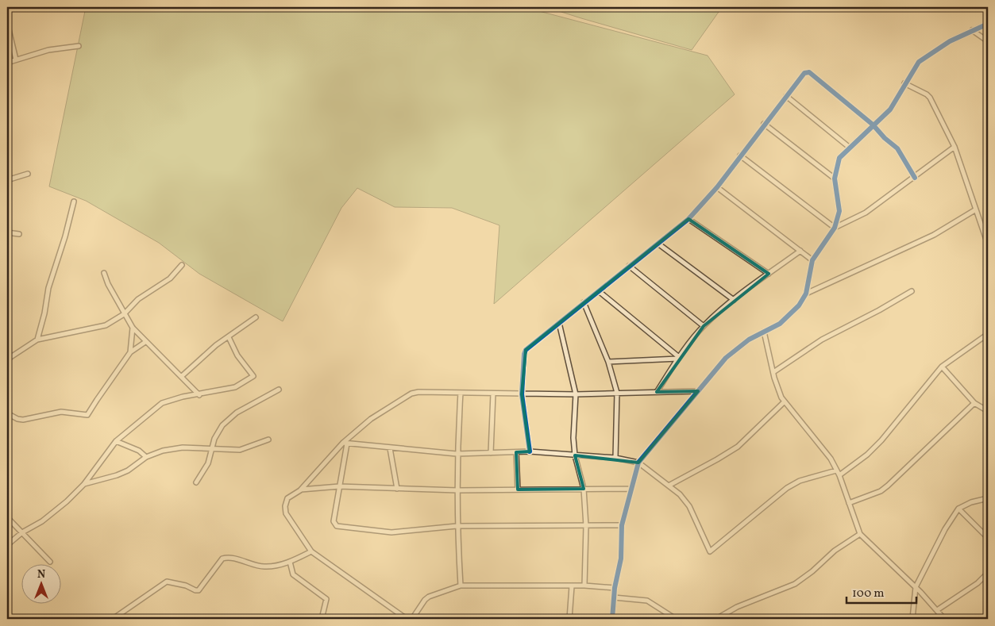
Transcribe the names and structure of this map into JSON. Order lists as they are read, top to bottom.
{
  "scale_bar": "100 m",
  "north": "top"
}
